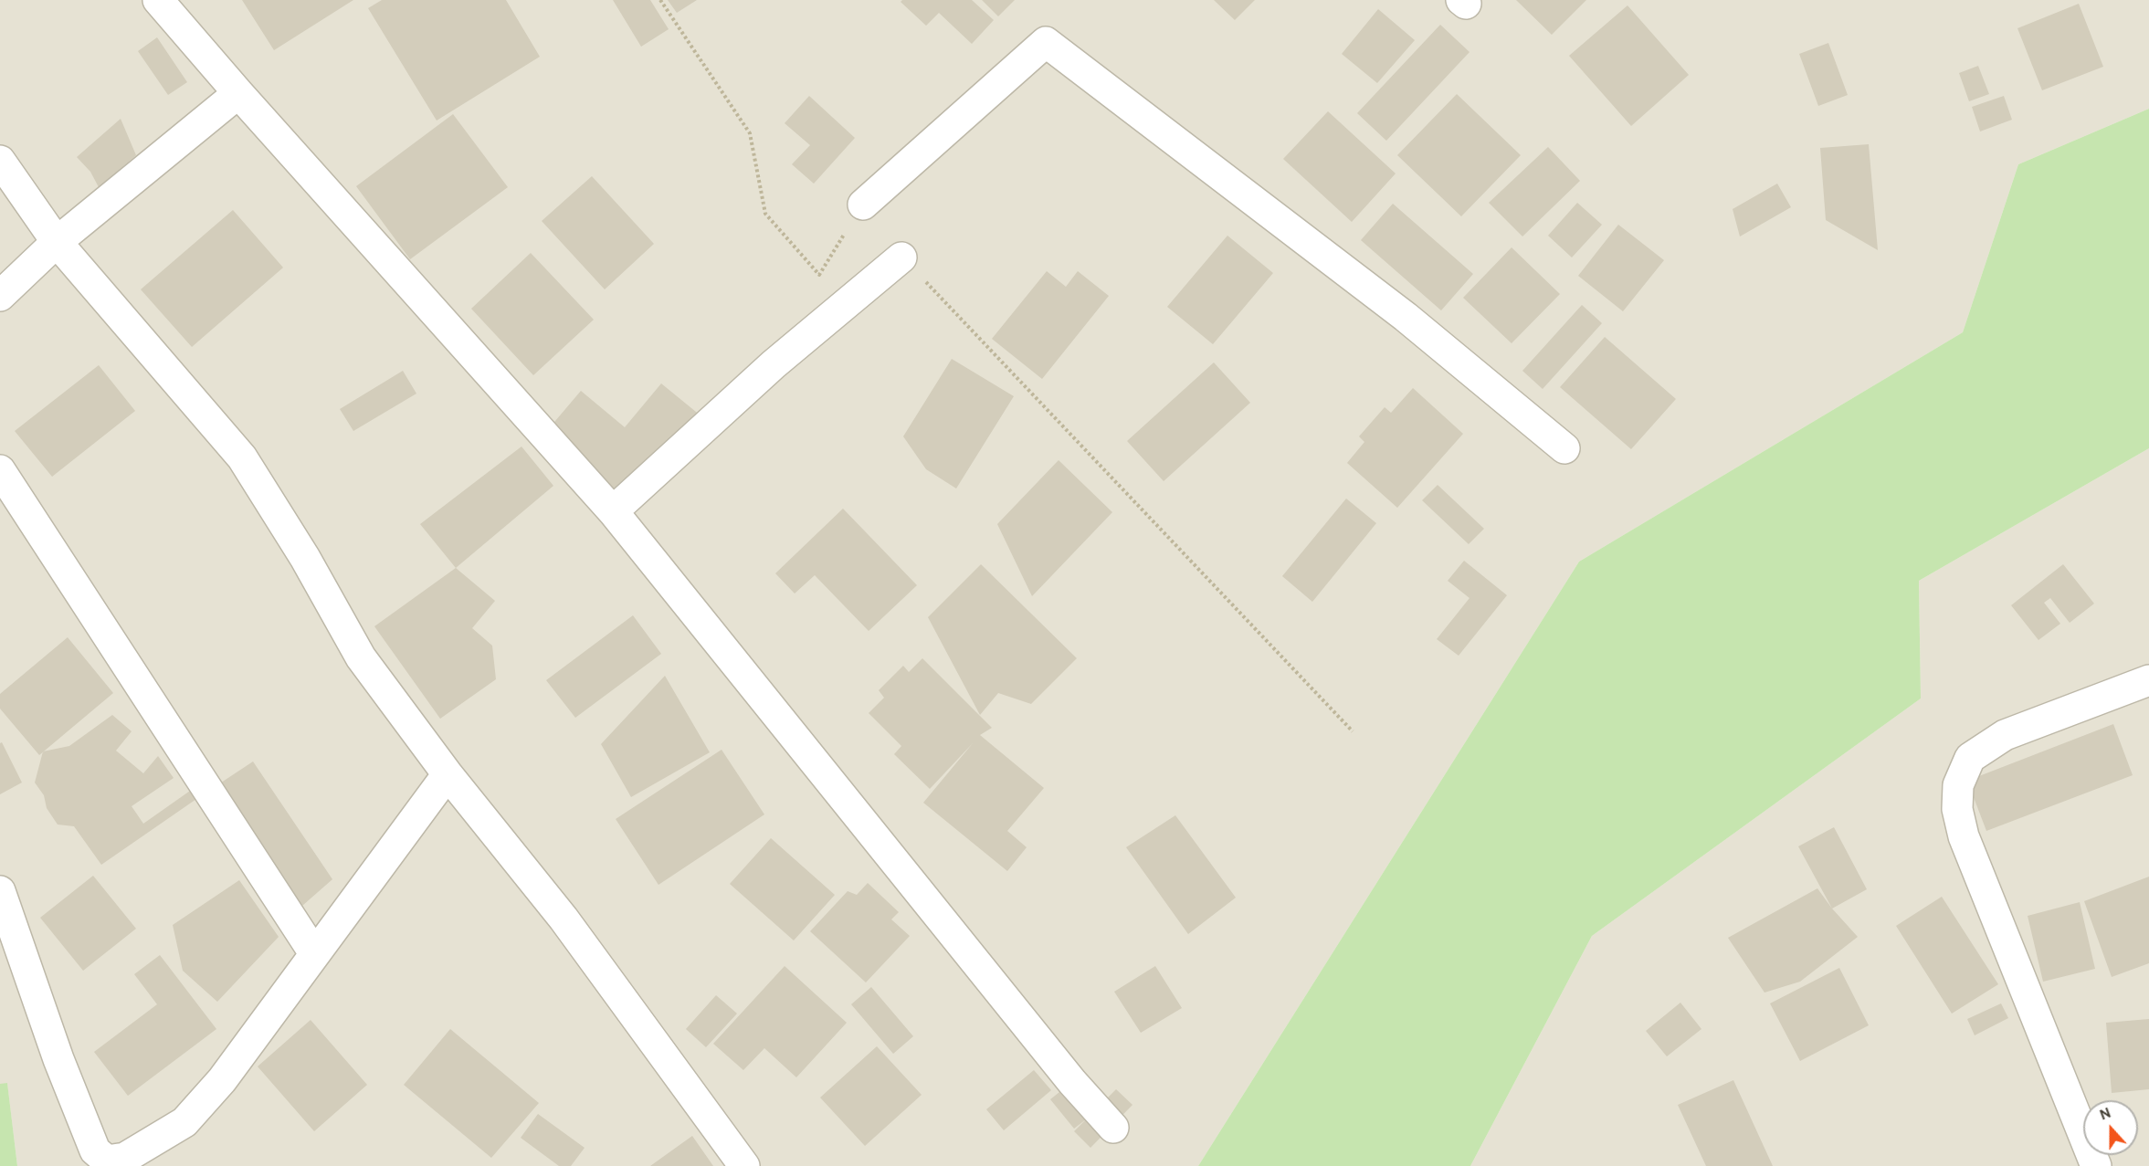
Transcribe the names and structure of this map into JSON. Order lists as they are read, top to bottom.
{
  "north": "top"
}
